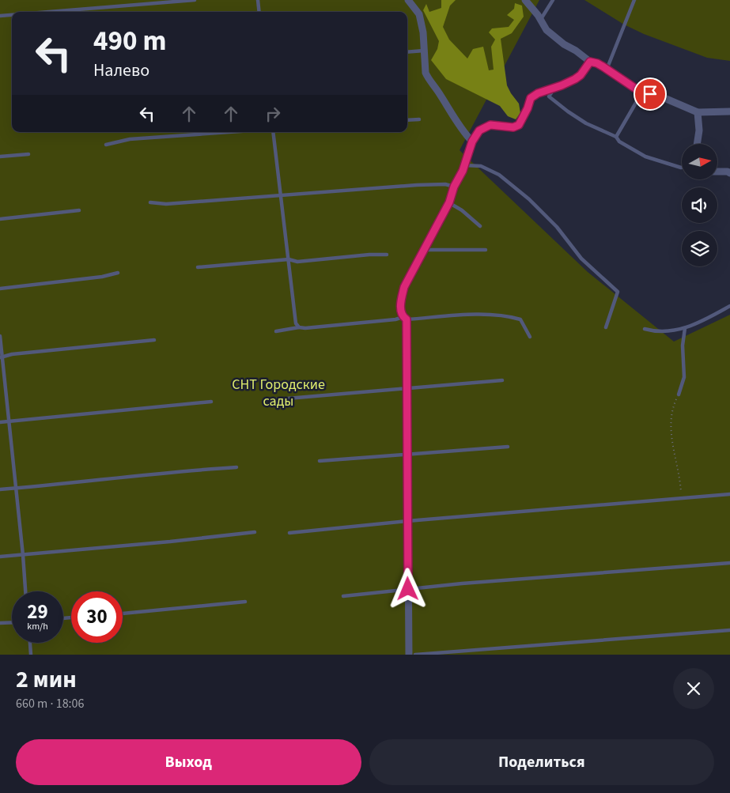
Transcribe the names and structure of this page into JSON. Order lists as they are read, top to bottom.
{
  "parks": ["СНТ Городские сады"],
  "north": "right",
  "page": {
    "turn": ["490 m", "Налево"],
    "speed": "29 km/h",
    "limit": "30",
    "heading": ["2 мин", "660 m · 18:06"],
    "buttons": ["Выход", "Поделиться"]
  }
}
